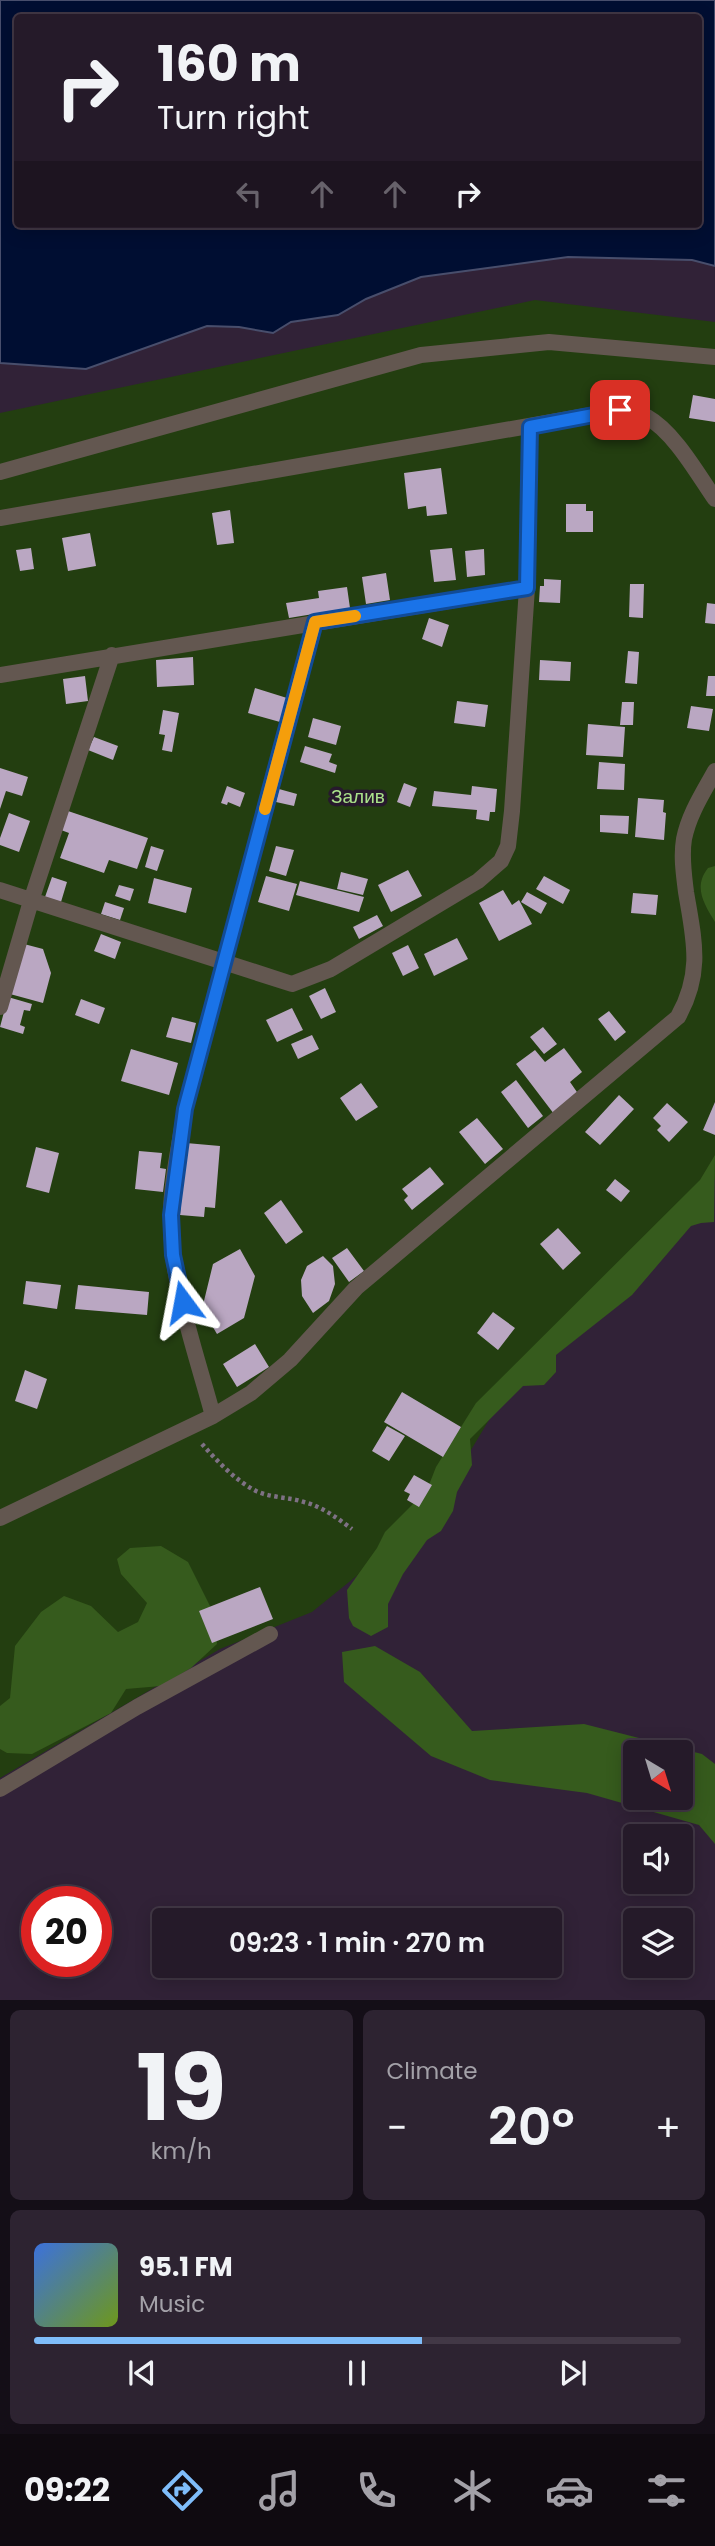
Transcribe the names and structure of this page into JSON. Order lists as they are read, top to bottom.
{
  "parks": ["Залив"],
  "north": "bottom right",
  "page": {
    "turn": ["160 m", "Turn right"],
    "limit": "20",
    "trip": "09:23 · 1 min · 270 m",
    "tile": [
      ["19", "km/h"],
      "Climate"
    ],
    "heat": ["−", "20°", "+"],
    "song": ["95.1 FM", "Music"],
    "tabs": "09:22"
  }
}
